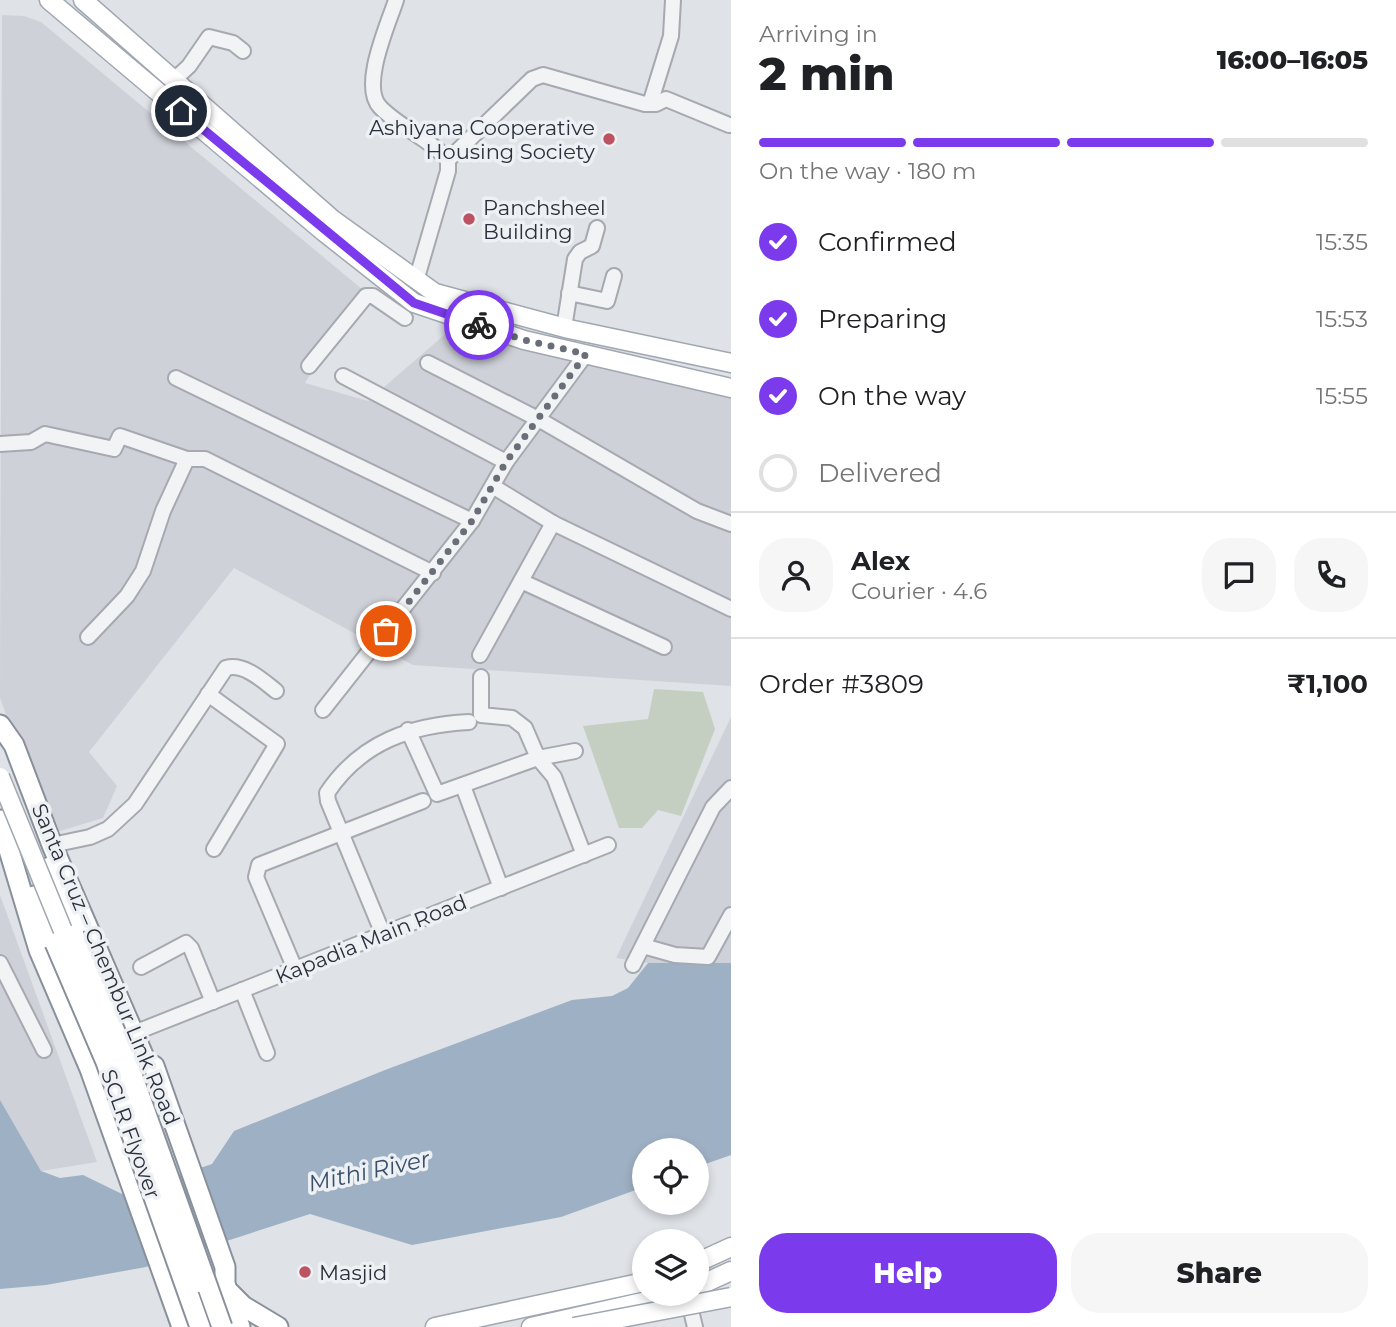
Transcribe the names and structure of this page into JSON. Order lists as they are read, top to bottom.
{
  "streets": {
    "highway": ["Santa Cruz – Chembur Link Road", "SCLR Flyover"],
    "street": ["Kapadia Main Road"]
  },
  "crossings": [
    ["Kapadia Main Road", "Santa Cruz – Chembur Link Road"],
    ["Santa Cruz – Chembur Link Road", "SCLR Flyover"]
  ],
  "water": ["Mithi River"],
  "places": ["Ashiyana Cooperative Housing Society", "Panchsheel Building", "Masjid"],
  "page": {
    "heading": ["2 min", "Arriving in", "16:00–16:05"],
    "panel": [
      "Alex",
      "Courier · 4.6",
      "Order #3809",
      "₹1,100"
    ],
    "bar": "On the way · 180 m",
    "list": [
      ["Confirmed", "15:35"],
      ["Preparing", "15:53"],
      ["On the way", "15:55"],
      "Delivered"
    ],
    "buttons": ["Help", "Share"]
  }
}
